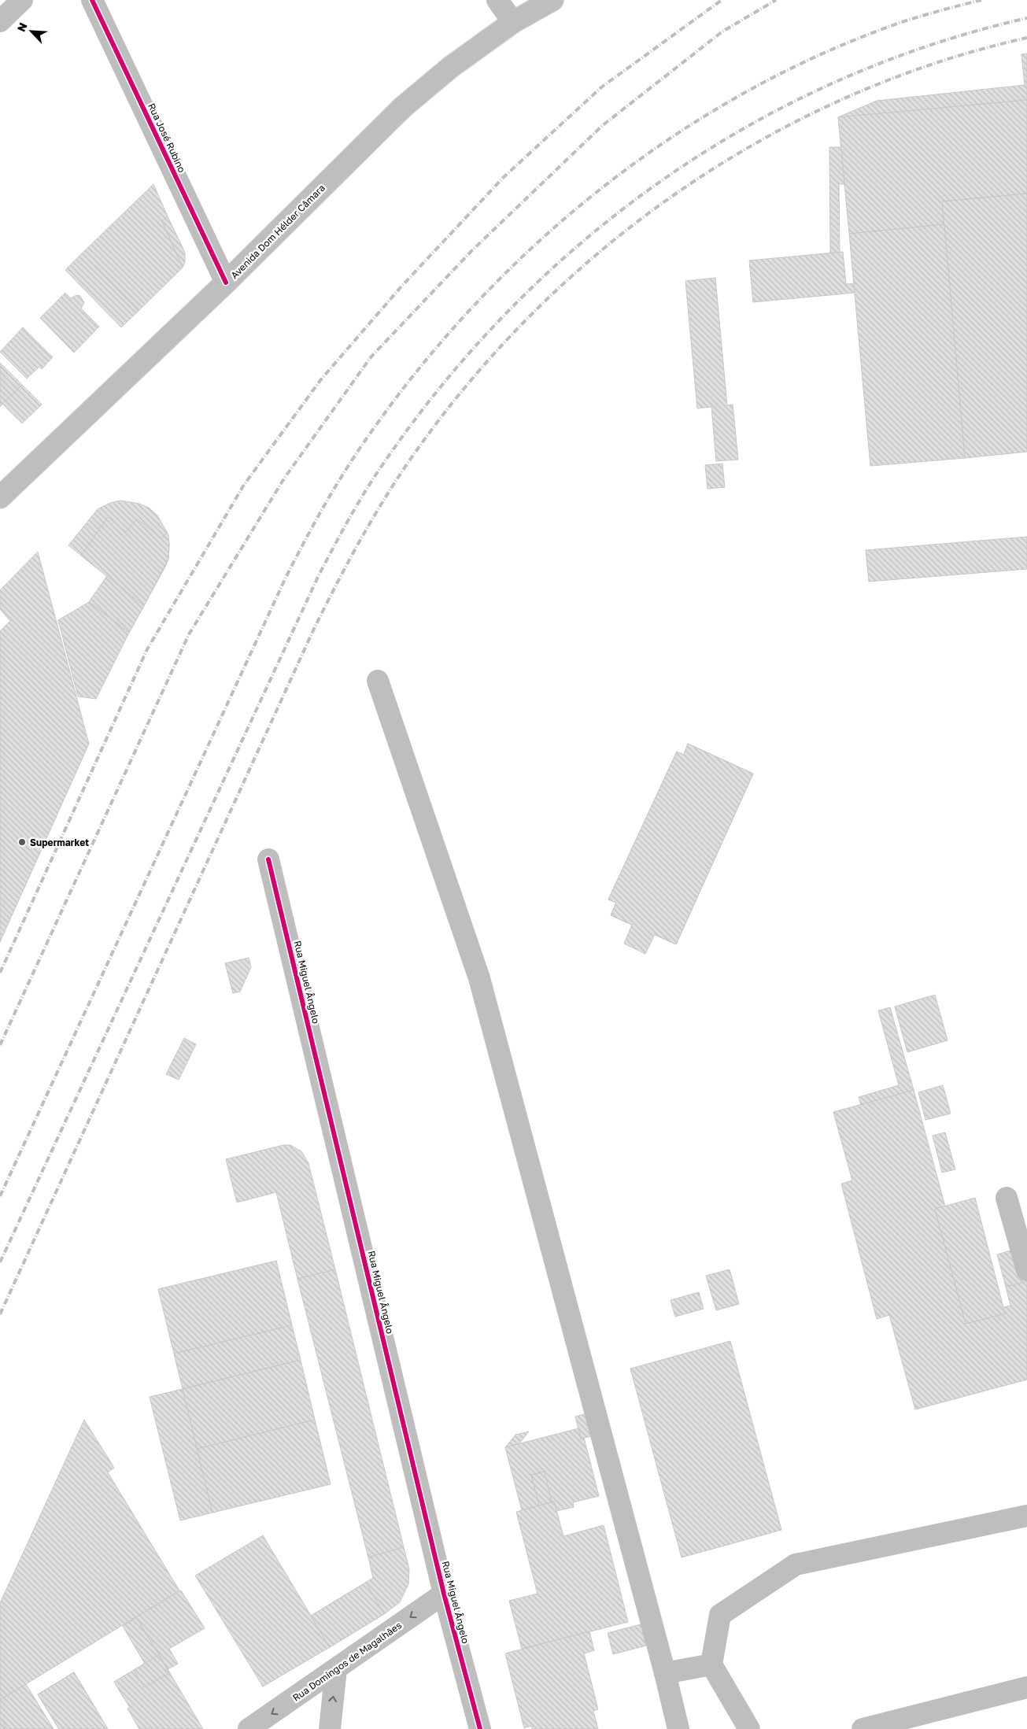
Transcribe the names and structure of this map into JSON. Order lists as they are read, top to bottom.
{
  "streets": {
    "street": [
      "Rua José Rubino",
      "Avenida Dom Hélder Câmara",
      "Rua Miguel Ângelo",
      "Rua Domingos de Magalhães"
    ]
  },
  "crossings": [
    ["Rua José Rubino", "Avenida Dom Hélder Câmara"],
    ["Rua Miguel Ângelo", "Rua Domingos de Magalhães"]
  ],
  "one_way": ["Rua Domingos de Magalhães"],
  "places": ["Supermarket"],
  "north": "top left"
}
